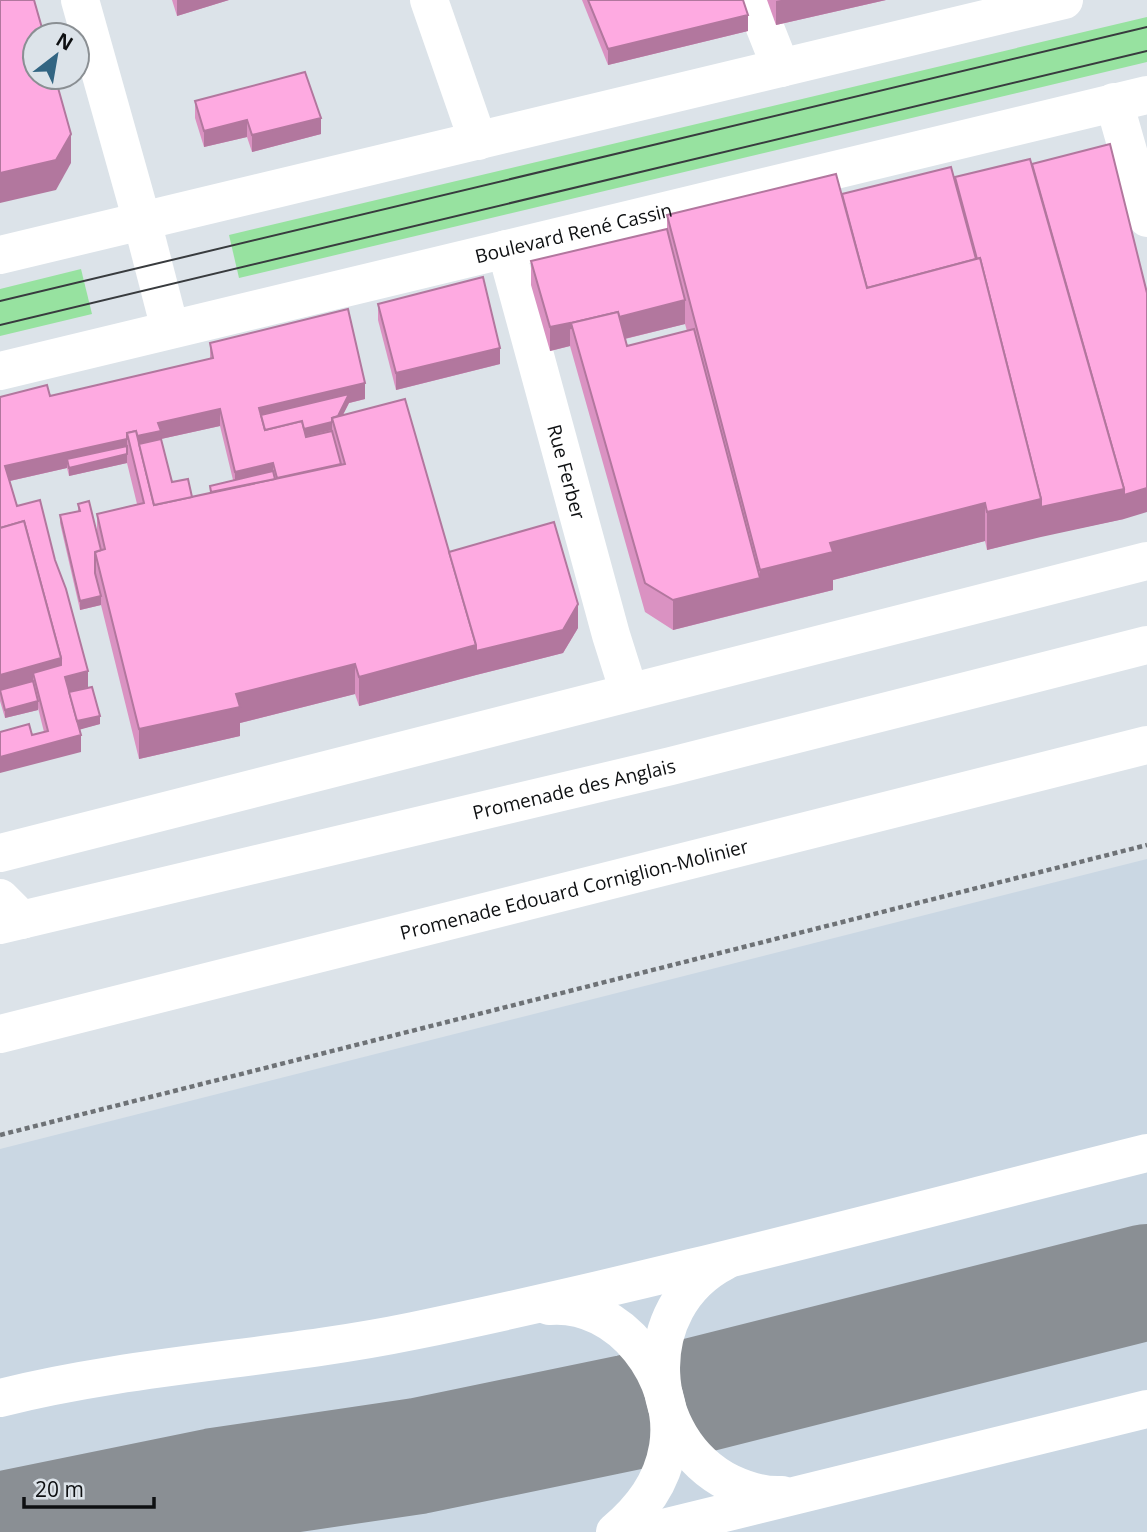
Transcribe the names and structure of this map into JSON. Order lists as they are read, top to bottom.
{
  "streets": {
    "main road": [
      "Boulevard René Cassin",
      "Rue Ferber",
      "Promenade des Anglais",
      "Promenade Edouard Corniglion-Molinier"
    ]
  },
  "crossings": [
    ["Boulevard René Cassin", "Rue Ferber"]
  ],
  "scale_bar": "20 m",
  "north": "top right"
}
